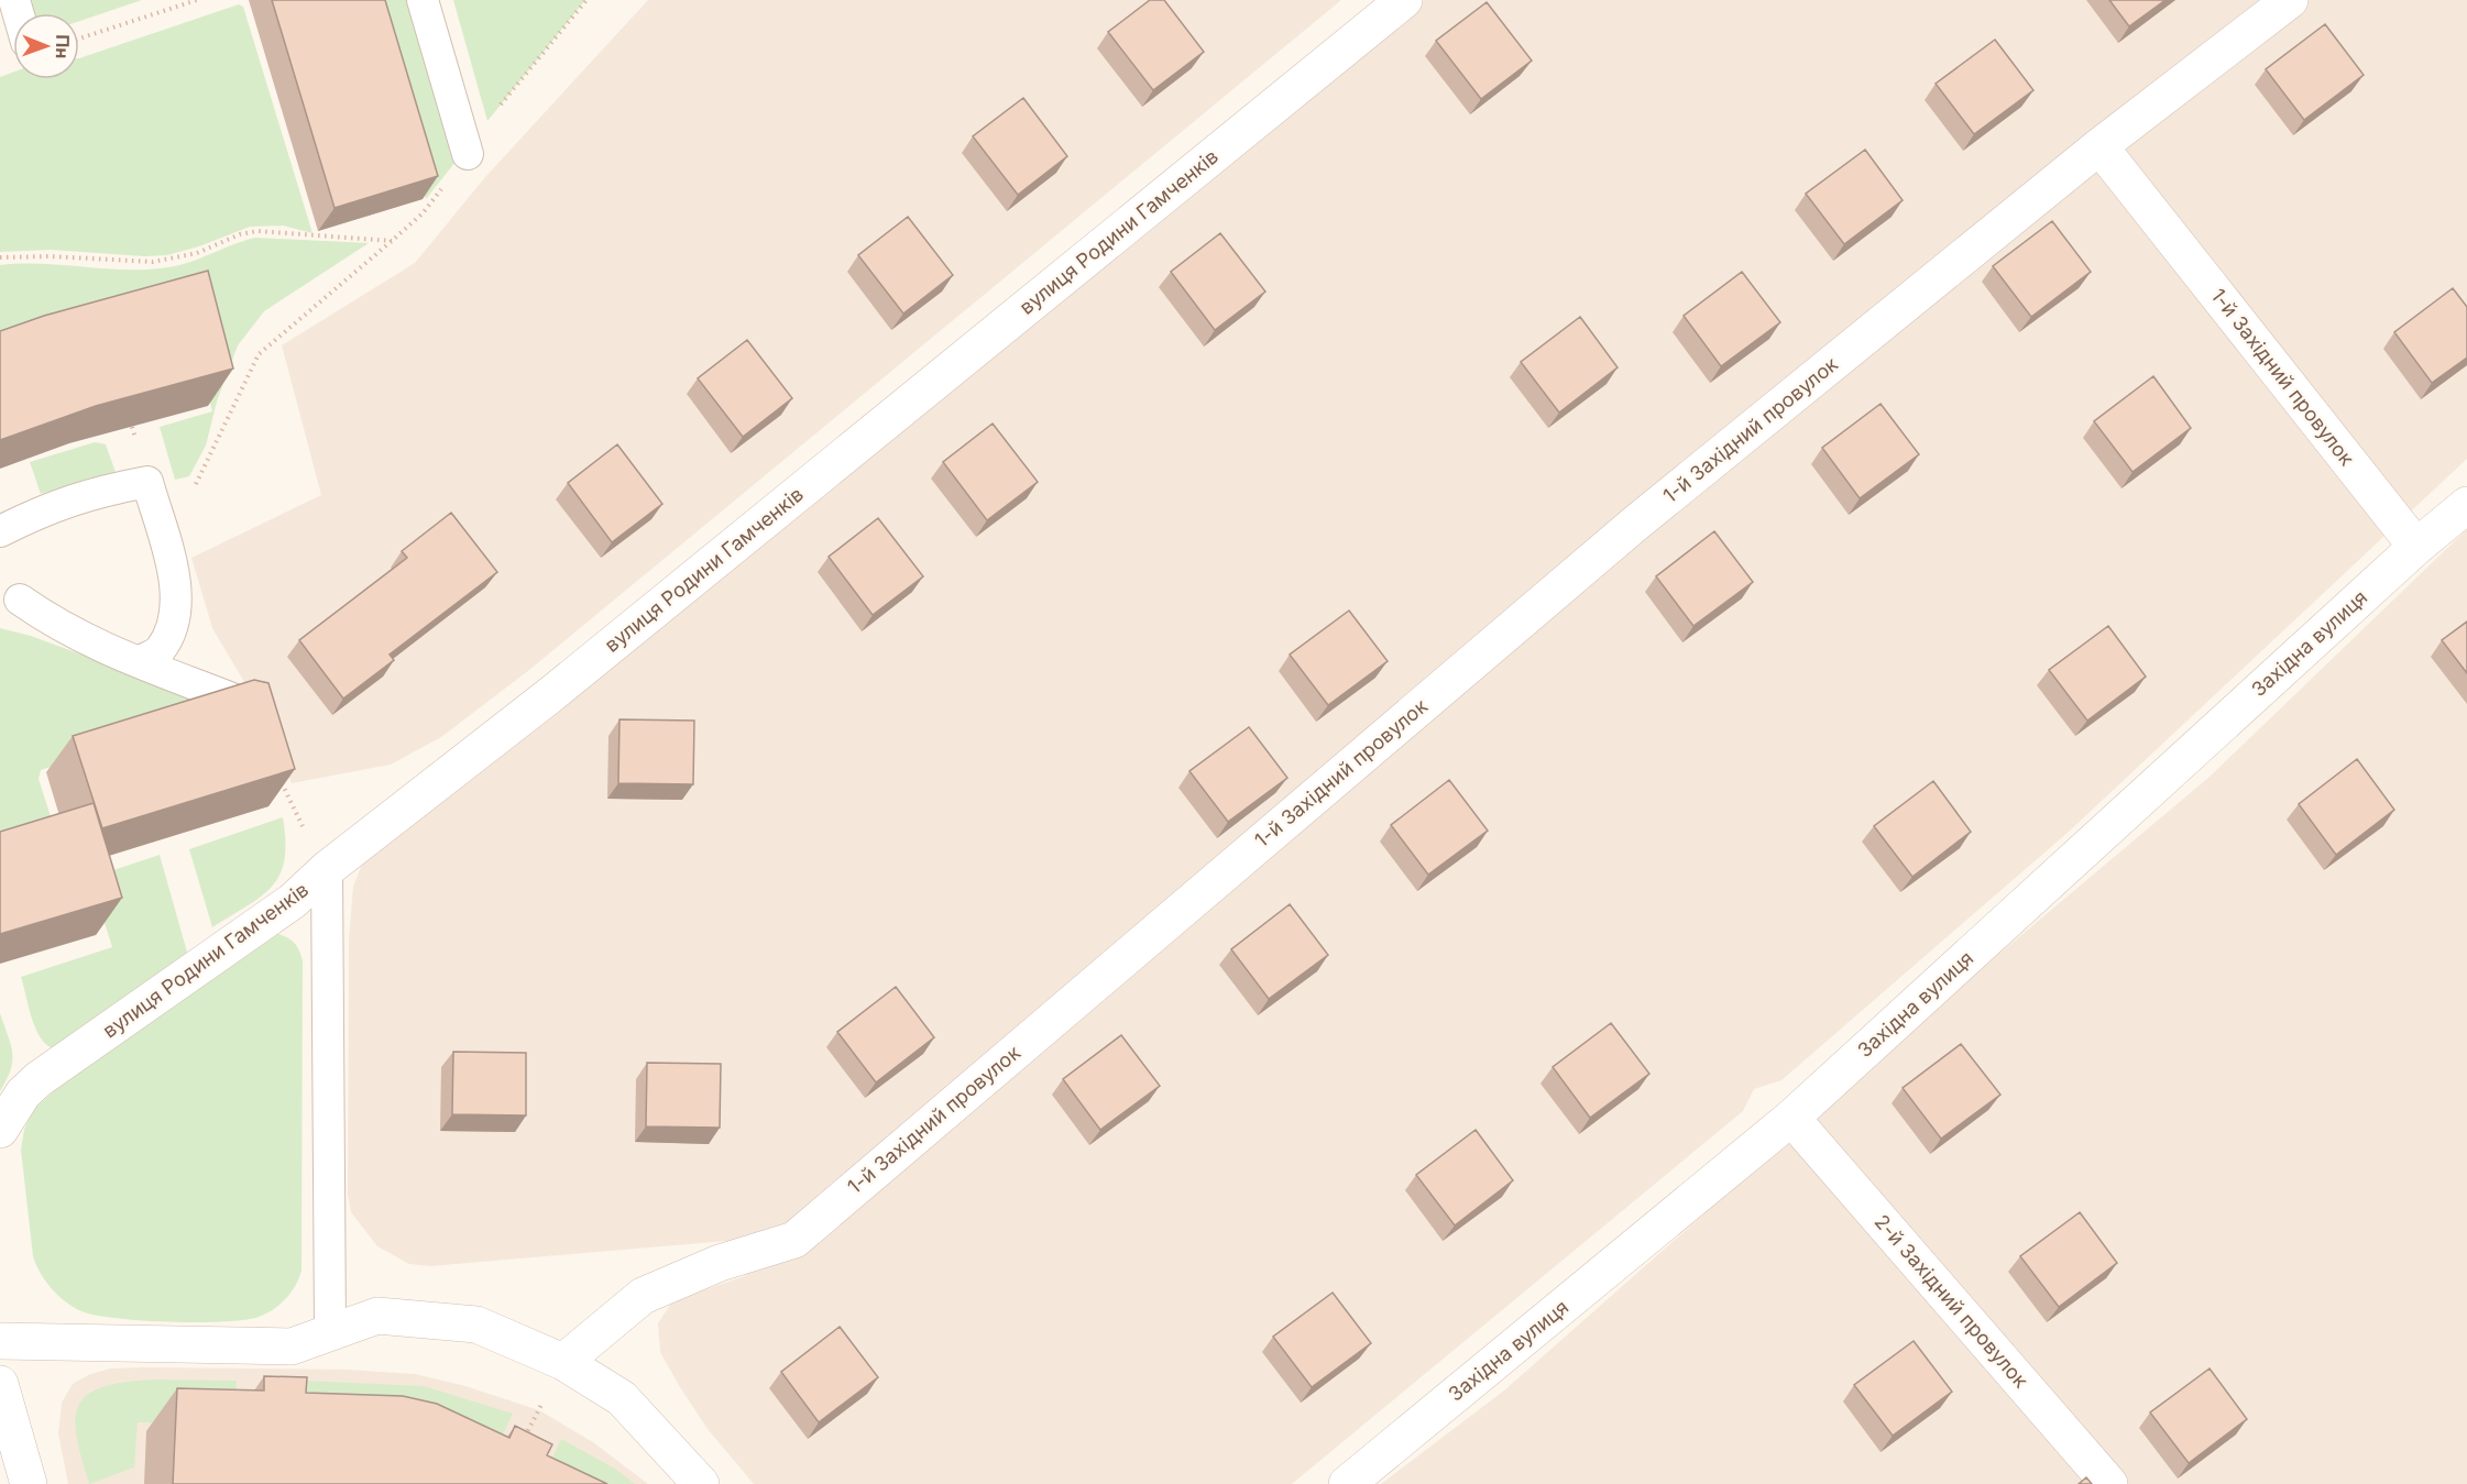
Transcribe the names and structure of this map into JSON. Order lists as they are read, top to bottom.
{
  "streets": {
    "street": [
      "вулиця Родини Гамченків",
      "1-й Західний провулок",
      "Західна вулиця",
      "2-й Західний провулок"
    ]
  },
  "crossings": [
    ["1-й Західний провулок", "Західна вулиця"],
    ["Західна вулиця", "2-й Західний провулок"]
  ],
  "north": "right"
}
